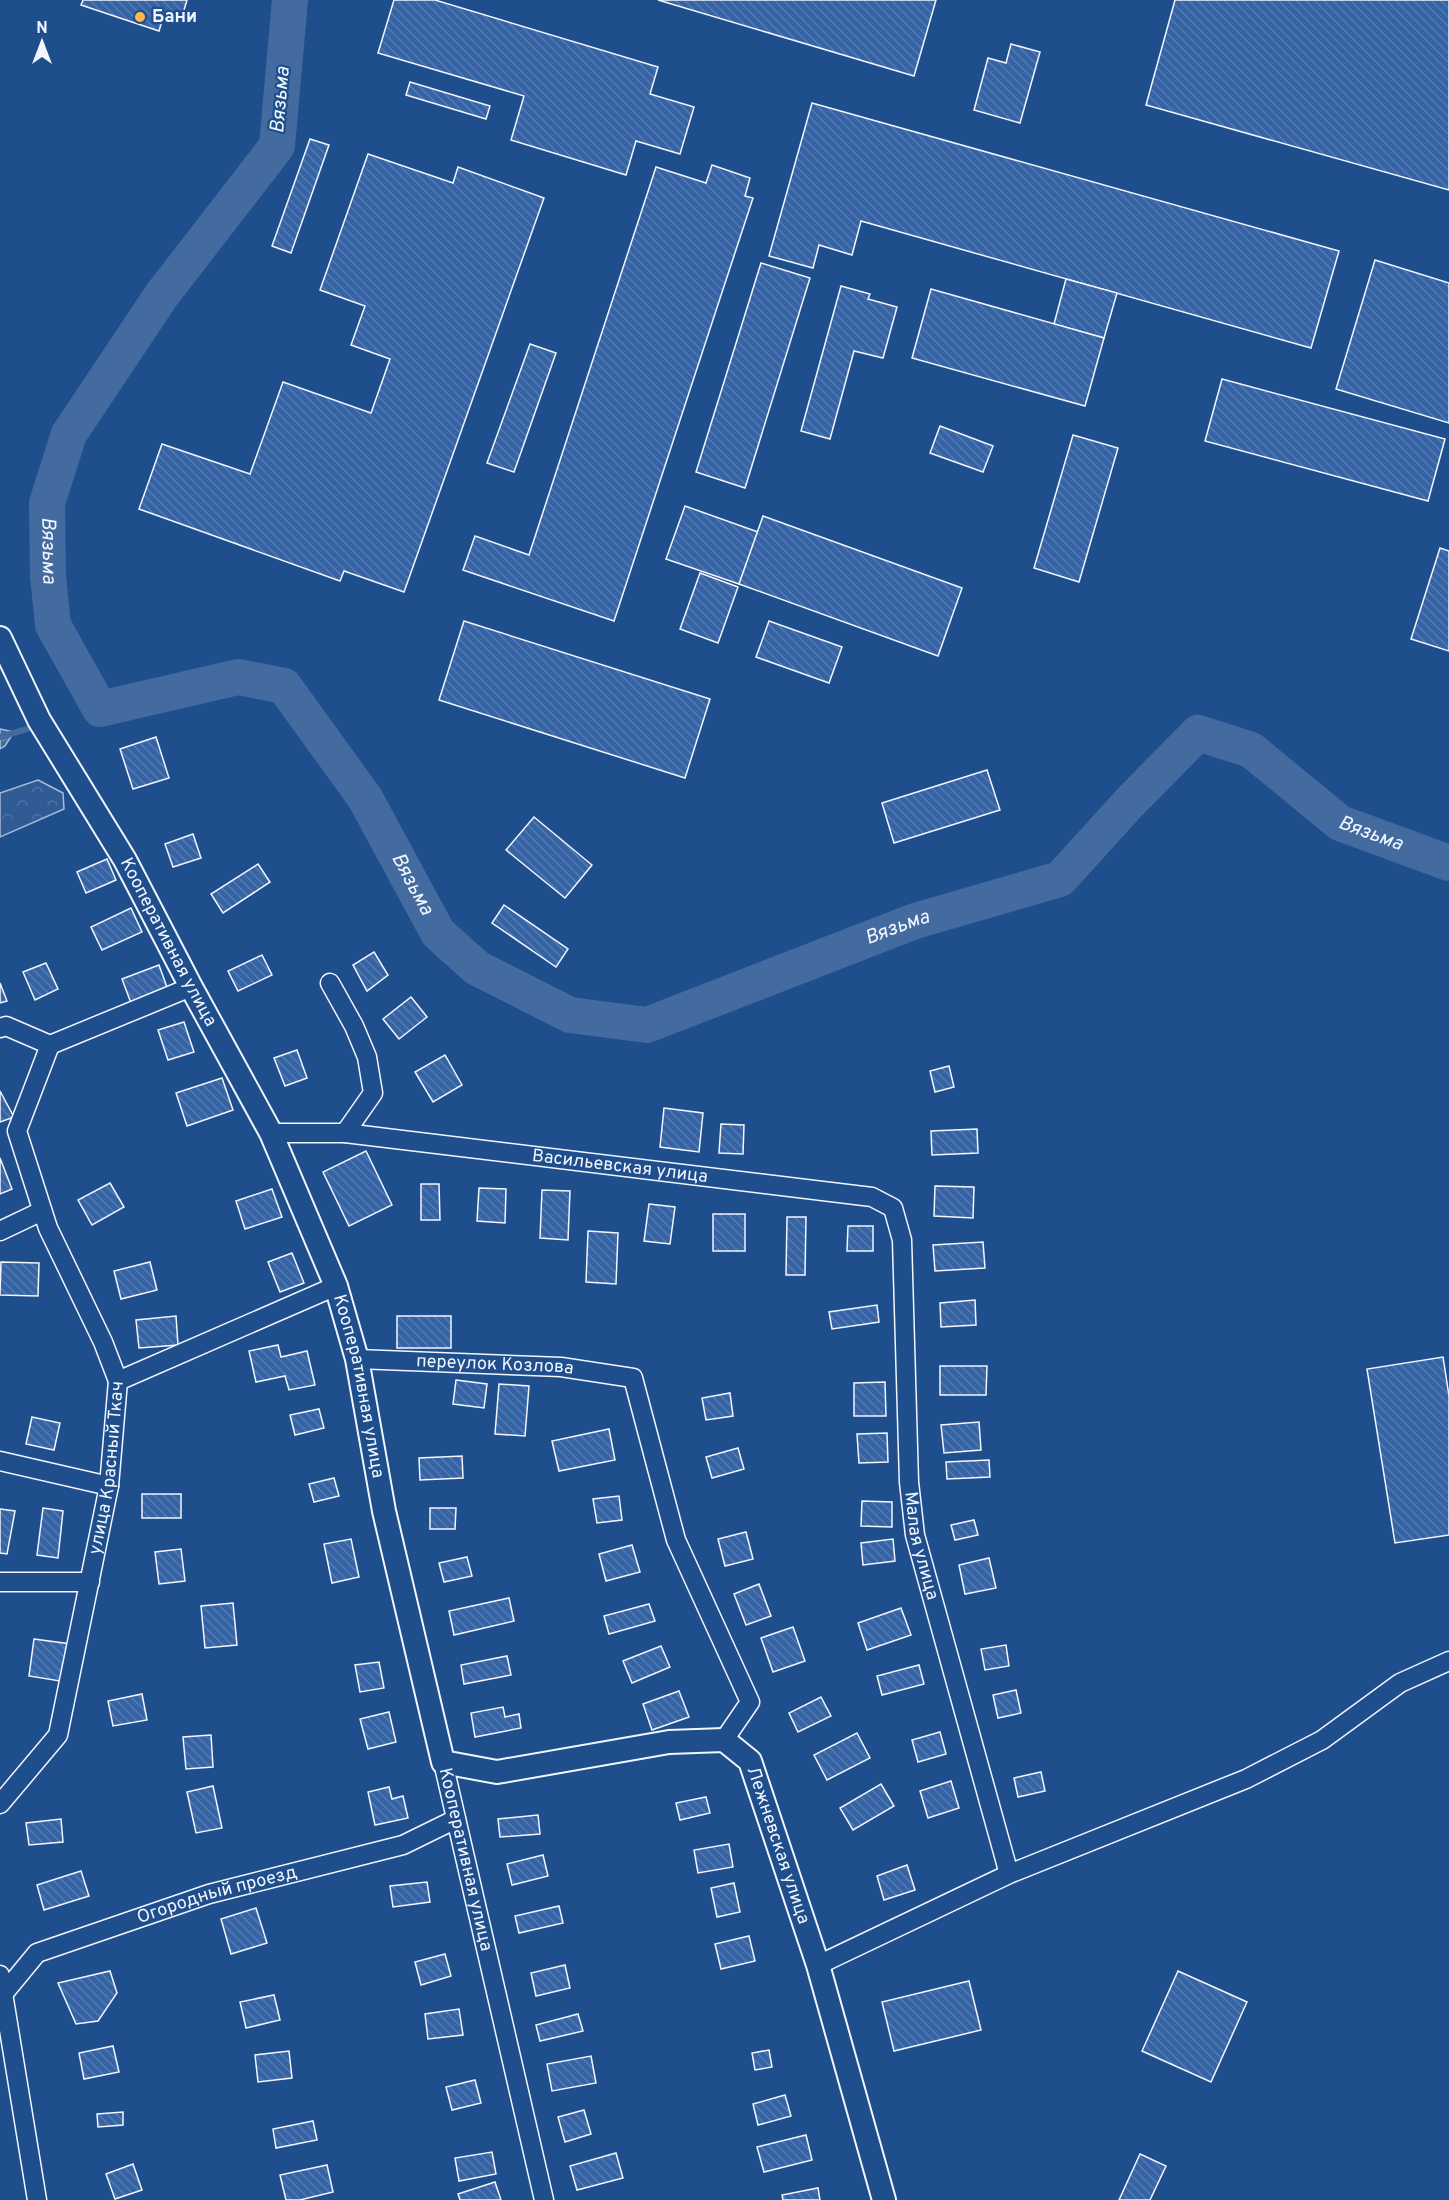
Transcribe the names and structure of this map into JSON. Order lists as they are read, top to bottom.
{
  "streets": {
    "street": [
      "Кооперативная улица",
      "Васильевская улица",
      "переулок Козлова",
      "улица Красный Ткач",
      "Малая улица",
      "Лежневская улица",
      "Огородный проезд"
    ]
  },
  "crossings": [
    ["Кооперативная улица", "Васильевская улица"],
    ["Кооперативная улица", "переулок Козлова"],
    ["Кооперативная улица", "Огородный проезд"],
    ["Васильевская улица", "Малая улица"],
    ["переулок Козлова", "Лежневская улица"]
  ],
  "water": ["Вязьма"],
  "places": ["Бани"],
  "north": "top"
}
